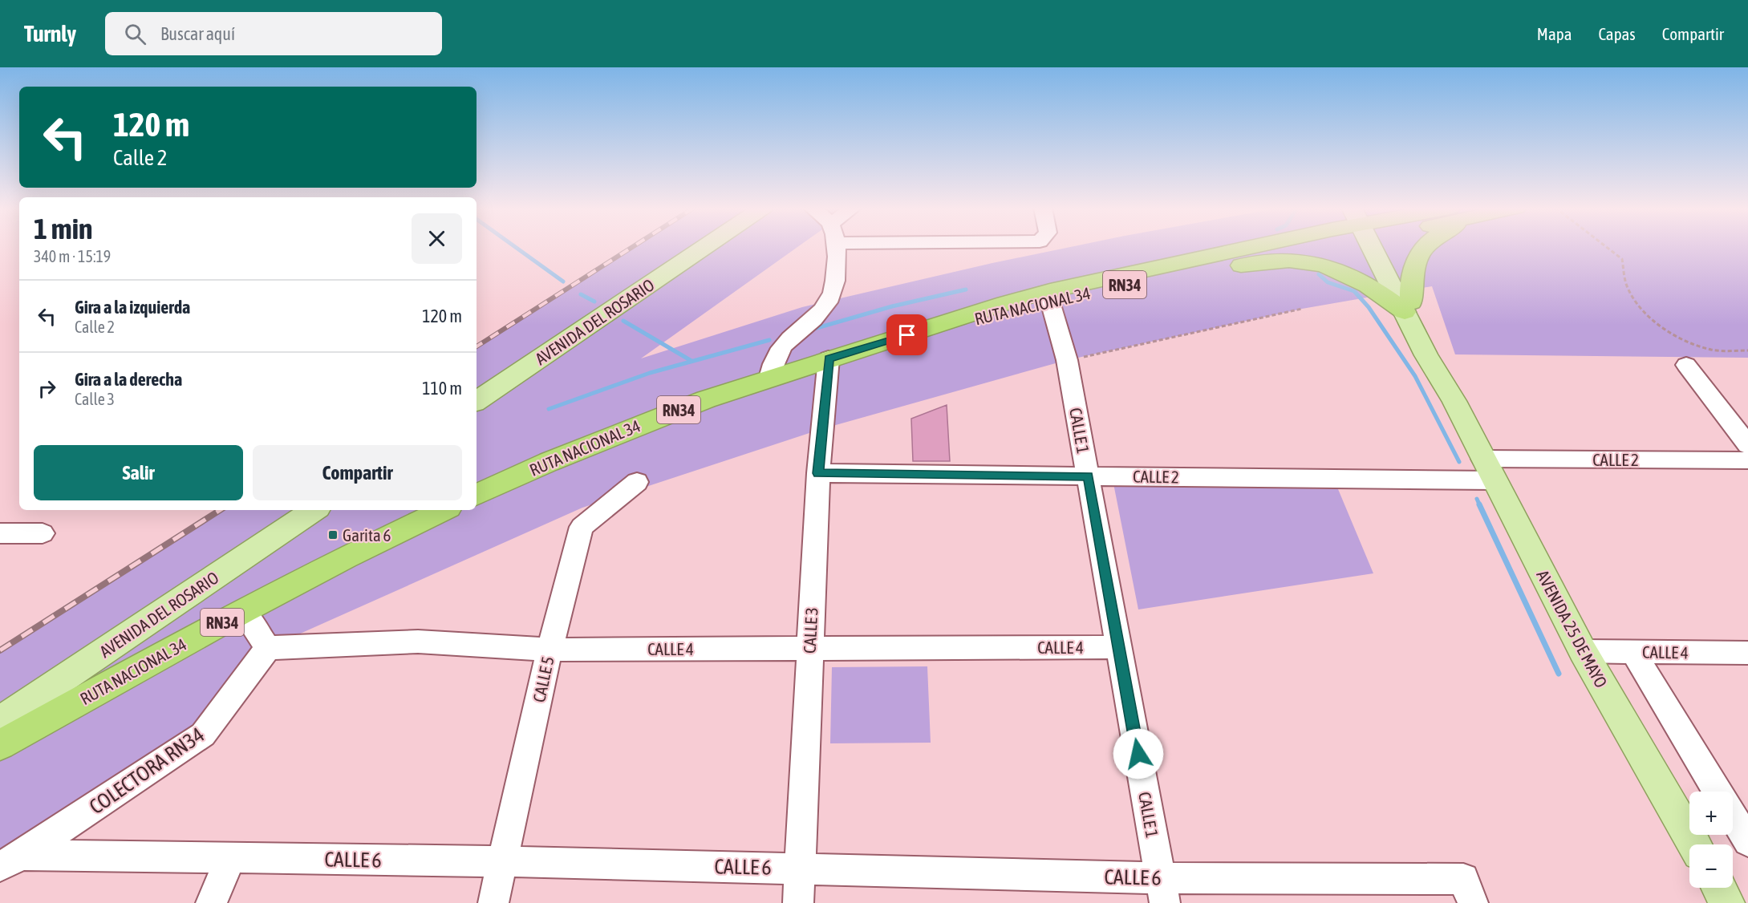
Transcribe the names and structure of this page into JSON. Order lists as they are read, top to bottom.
{
  "streets": {
    "highway": ["RN34", "RUTA NACIONAL 34"],
    "main road": ["AVENIDA DEL ROSARIO", "AVENIDA 25 DE MAYO"],
    "street": [
      "CALLE 1",
      "CALLE 2",
      "CALLE 3",
      "CALLE 4",
      "CALLE 5",
      "COLECTORA RN34",
      "CALLE 6"
    ]
  },
  "crossings": [
    ["RN34", "RUTA NACIONAL 34"],
    ["RN34", "AVENIDA 25 DE MAYO"],
    ["RUTA NACIONAL 34", "CALLE 1"],
    ["RUTA NACIONAL 34", "CALLE 3"],
    ["CALLE 1", "CALLE 2"],
    ["CALLE 1", "CALLE 4"],
    ["CALLE 1", "CALLE 6"],
    ["CALLE 2", "AVENIDA 25 DE MAYO"],
    ["CALLE 2", "CALLE 3"],
    ["AVENIDA 25 DE MAYO", "CALLE 4"],
    ["CALLE 3", "CALLE 4"],
    ["CALLE 3", "CALLE 6"],
    ["CALLE 4", "CALLE 5"],
    ["CALLE 4", "COLECTORA RN34"],
    ["CALLE 5", "CALLE 6"],
    ["COLECTORA RN34", "CALLE 6"]
  ],
  "places": {
    "transit": ["Garita 6"]
  },
  "page": {
    "header": "Turnly",
    "search": "Buscar aquí",
    "nav": ["Mapa", "Capas", "Compartir"],
    "turn": ["120 m", "Calle 2"],
    "heading": ["1 min", "340 m · 15:19"],
    "list": [
      {
        "name": "Gira a la izquierda",
        "note": "Calle 2",
        "value": "120 m"
      },
      {
        "name": "Gira a la derecha",
        "note": "Calle 3",
        "value": "110 m"
      }
    ],
    "buttons": ["Salir", "Compartir"],
    "map_buttons": ["+", "−"]
  }
}
